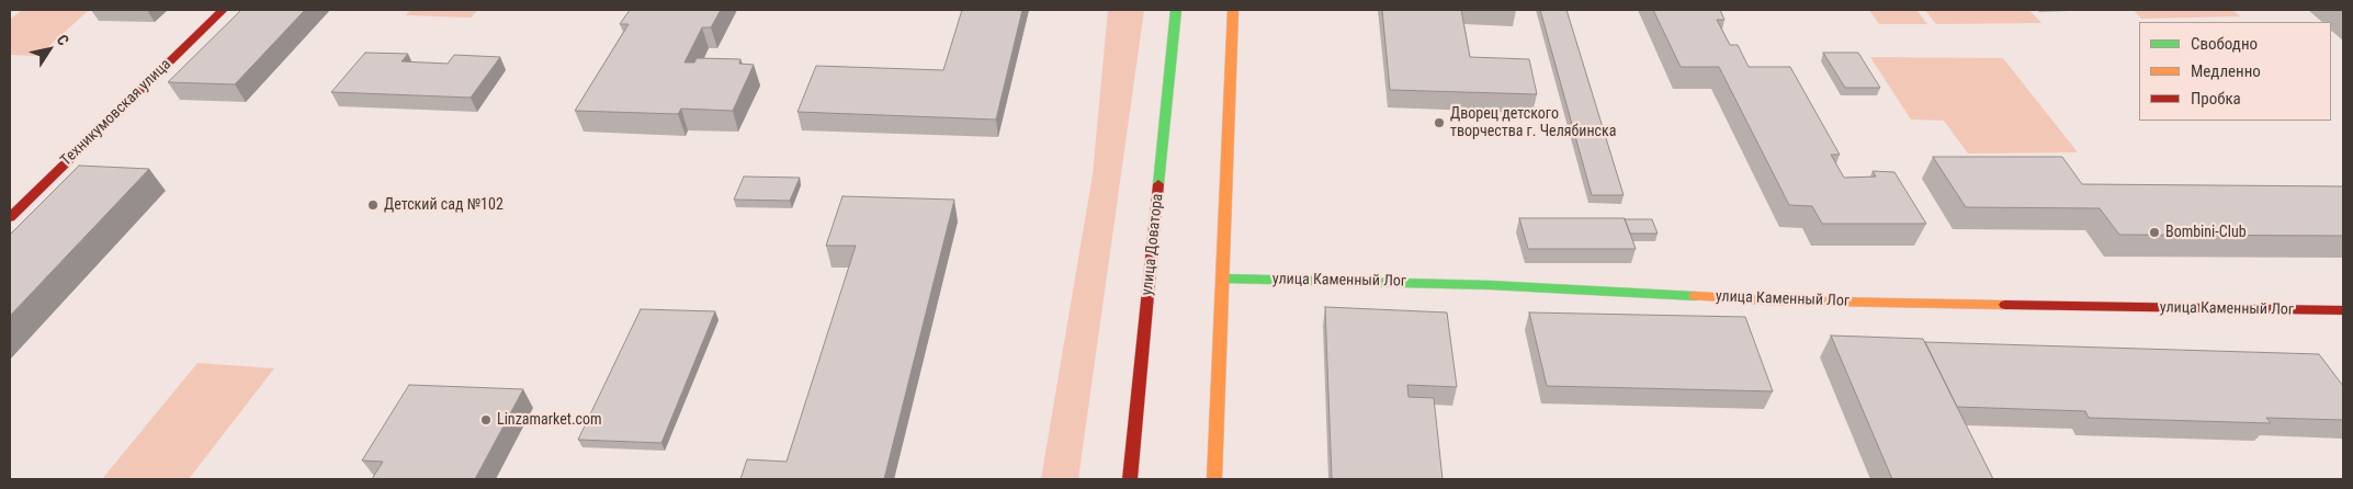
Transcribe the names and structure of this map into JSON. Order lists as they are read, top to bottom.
{
  "streets": {
    "street": ["Техникумовская улица", "улица Доватора", "улица Каменный Лог"]
  },
  "places": [
    "Дворец детского творчества г. Челябинска",
    "Детский сад №102",
    "Bombini-Club",
    "Linzamarket.com"
  ],
  "legend": ["Свободно", "Медленно", "Пробка"],
  "north": "top right"
}
